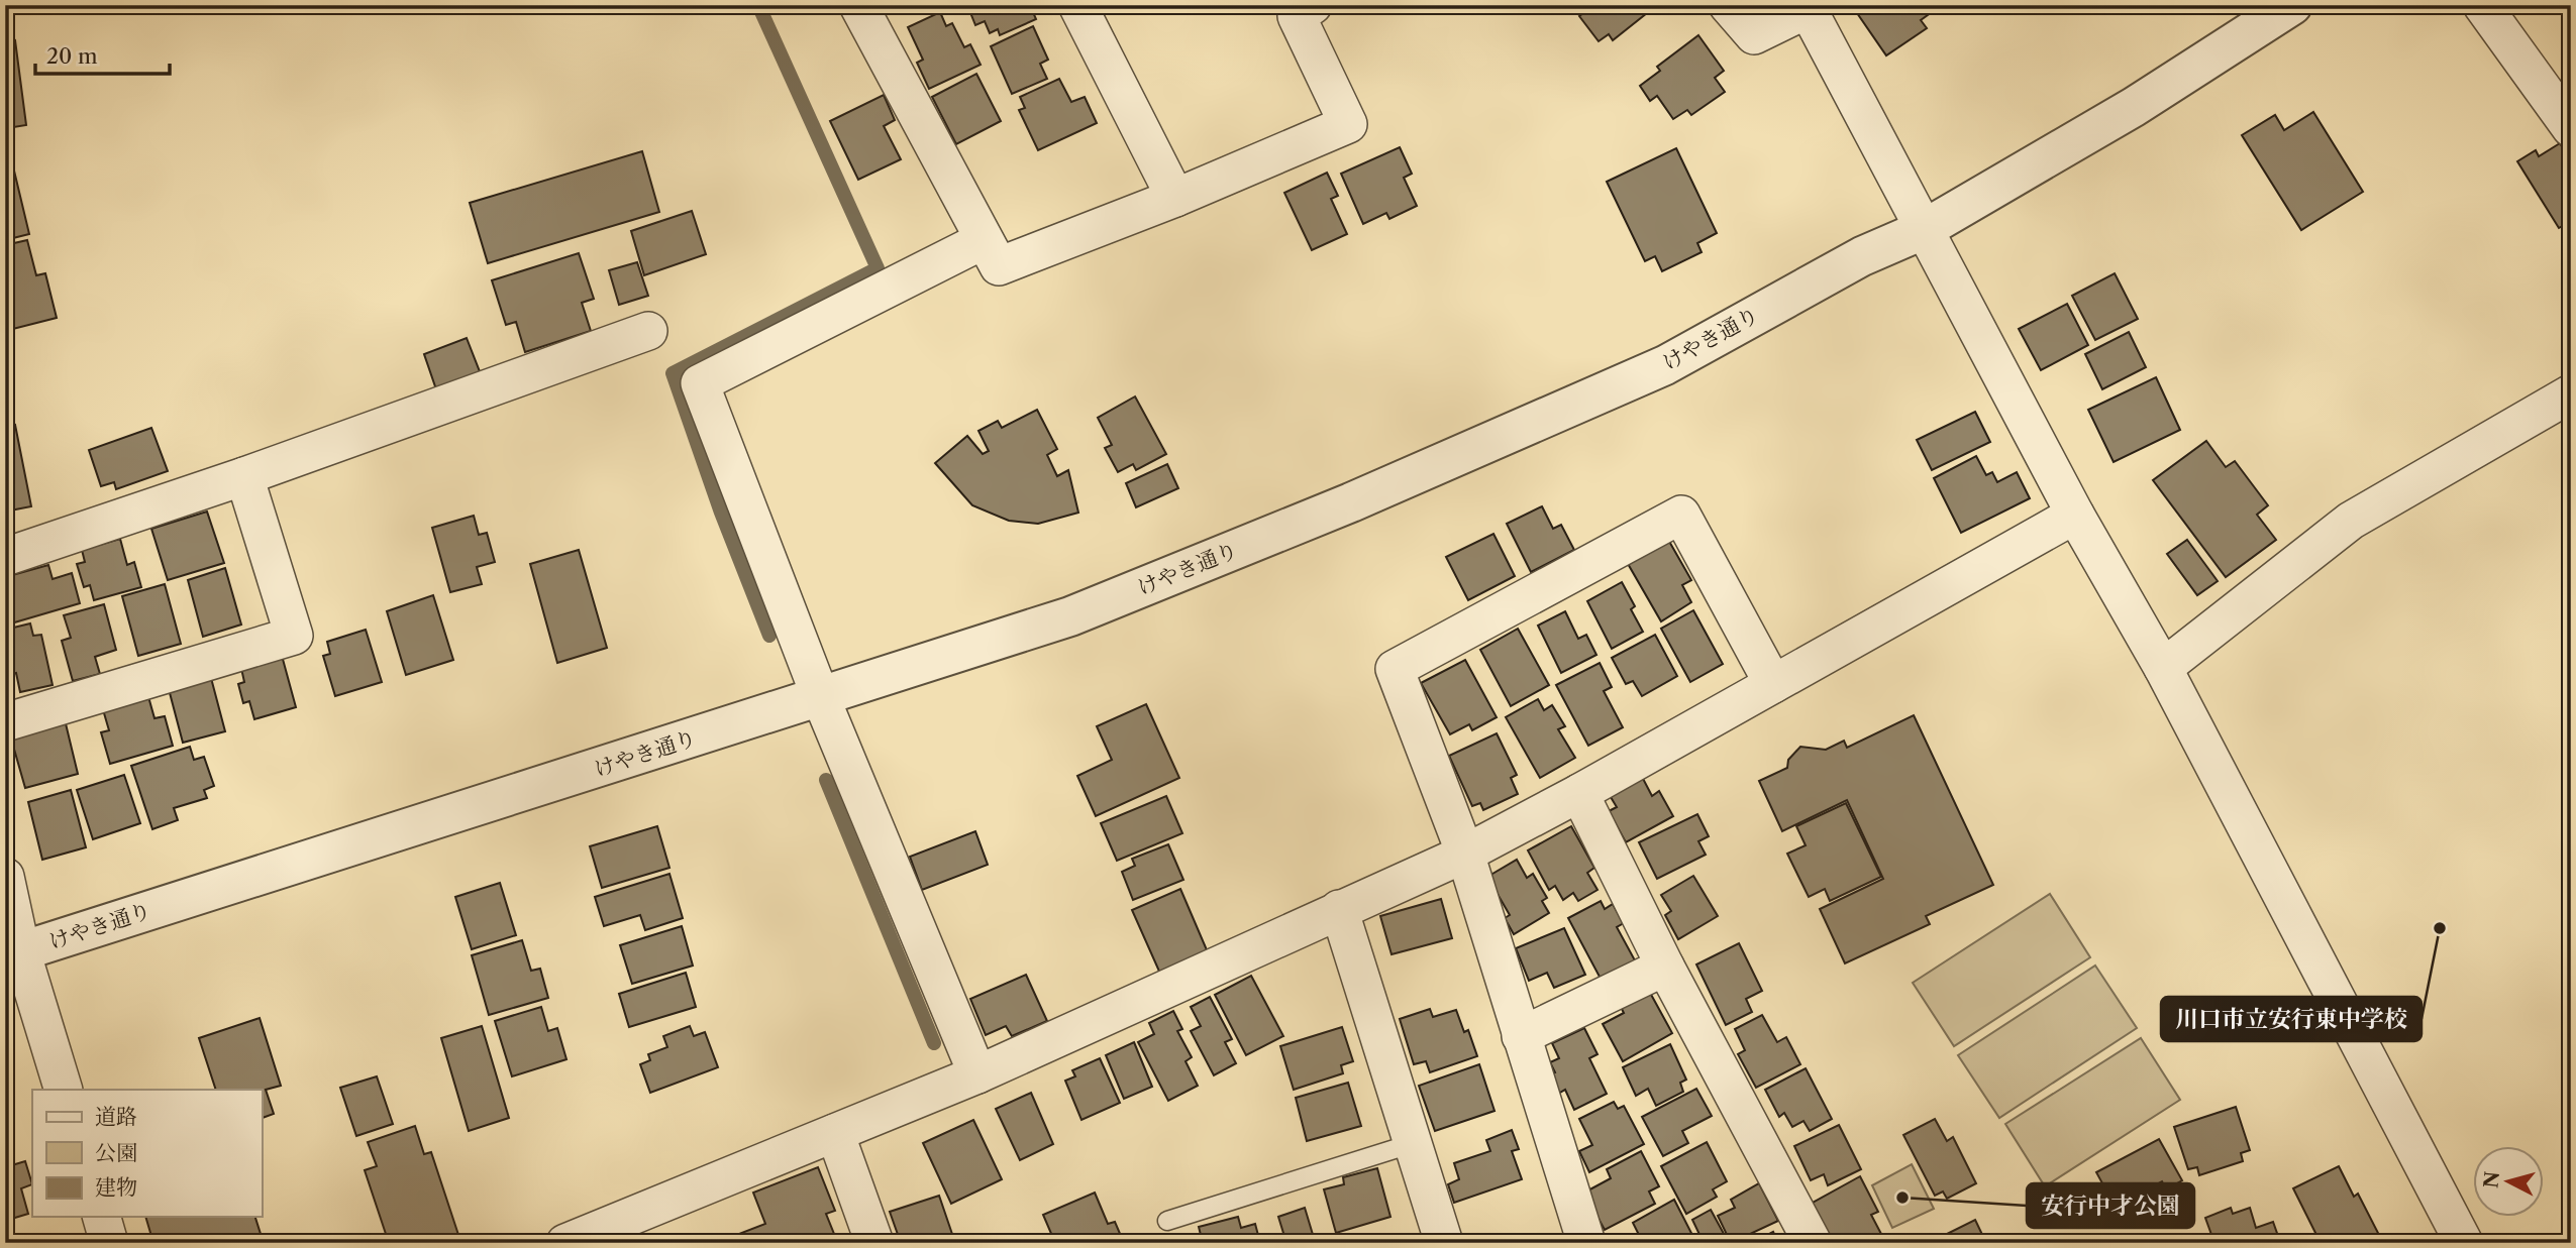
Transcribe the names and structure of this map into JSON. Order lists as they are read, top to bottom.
{
  "streets": {
    "street": ["けやき通り"]
  },
  "places": ["川口市立安行東中学校", "安行中才公園"],
  "legend": ["道路", "公園", "建物"],
  "scale_bar": "20 m",
  "north": "left"
}
